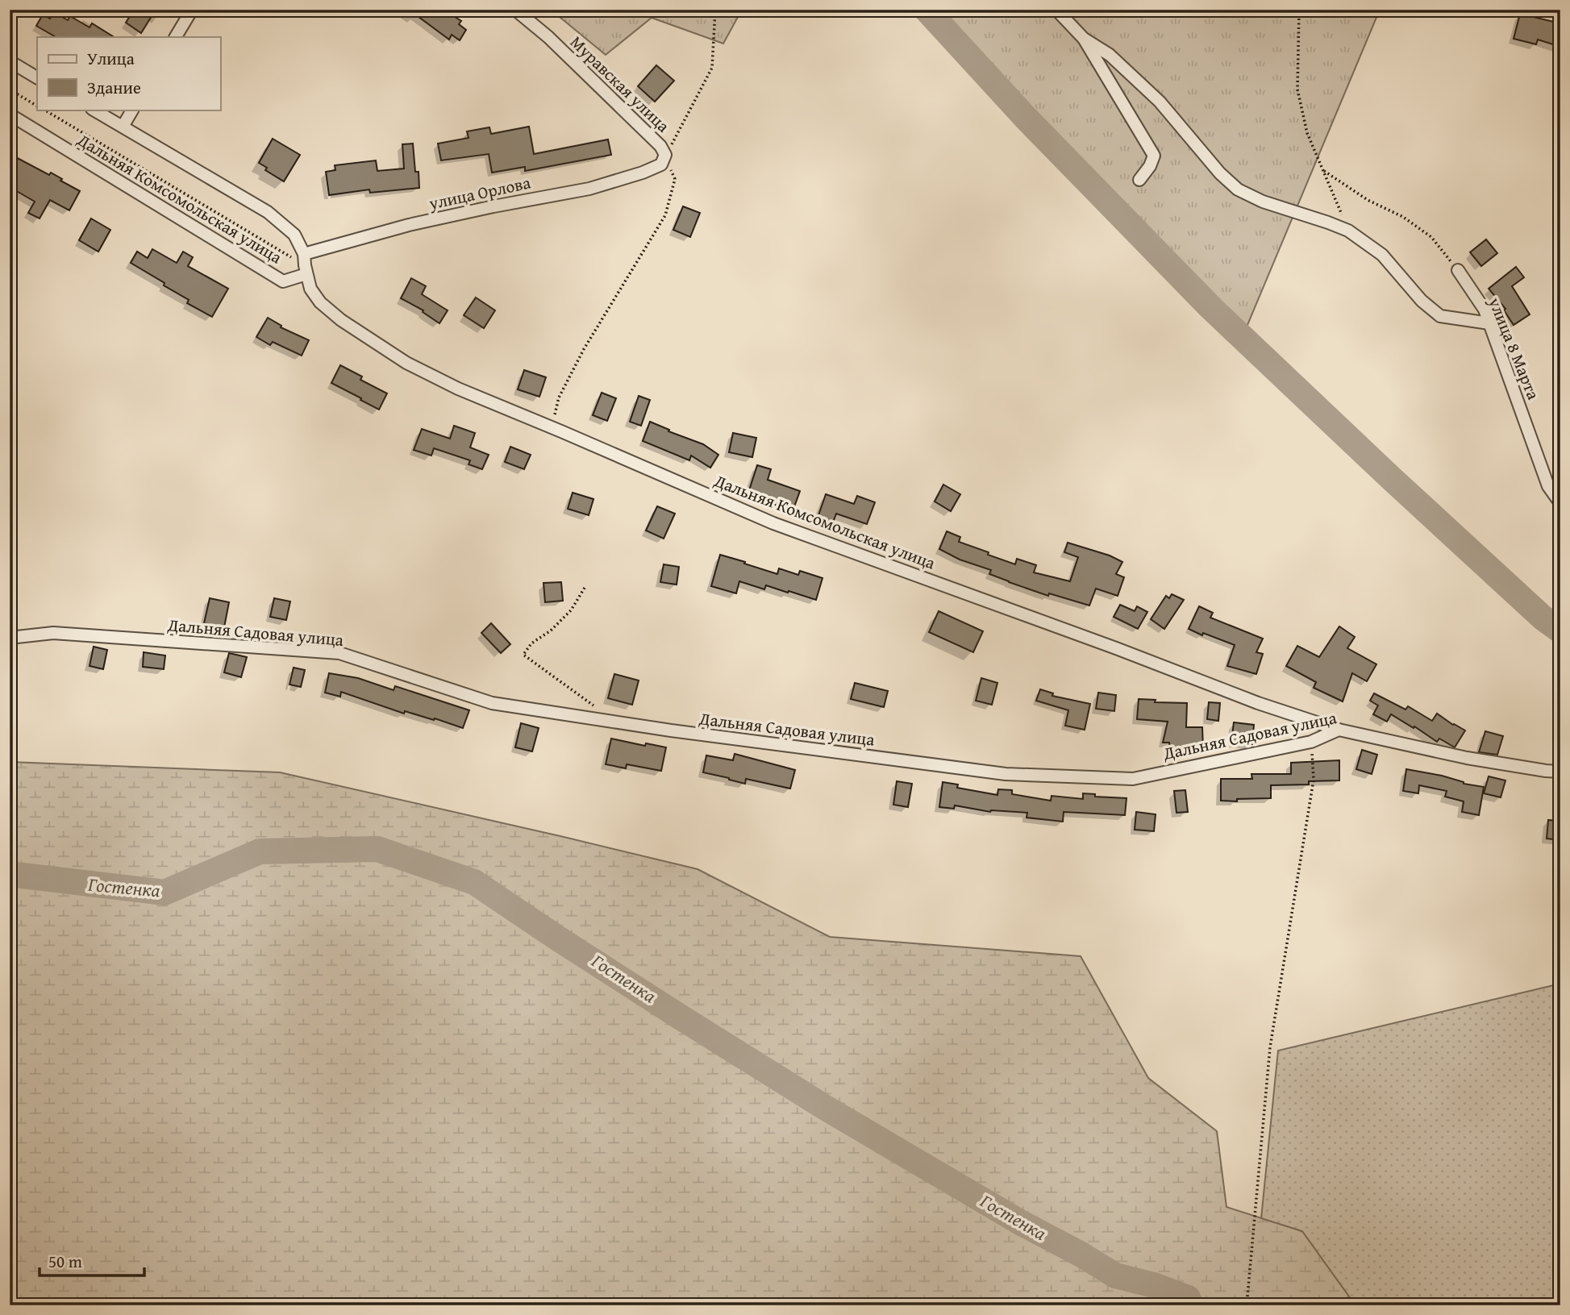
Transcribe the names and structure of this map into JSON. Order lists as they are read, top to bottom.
{
  "streets": {
    "street": [
      "Муравская улица",
      "улица Орлова",
      "Дальняя Комсомольская улица",
      "улица 8 Марта",
      "Дальняя Садовая улица"
    ]
  },
  "crossings": [
    ["Муравская улица", "улица Орлова"],
    ["улица Орлова", "Дальняя Комсомольская улица"],
    ["Дальняя Комсомольская улица", "Дальняя Садовая улица"]
  ],
  "water": ["Гостенка"],
  "legend": ["Улица", "Здание"],
  "scale_bar": "50 m"
}
